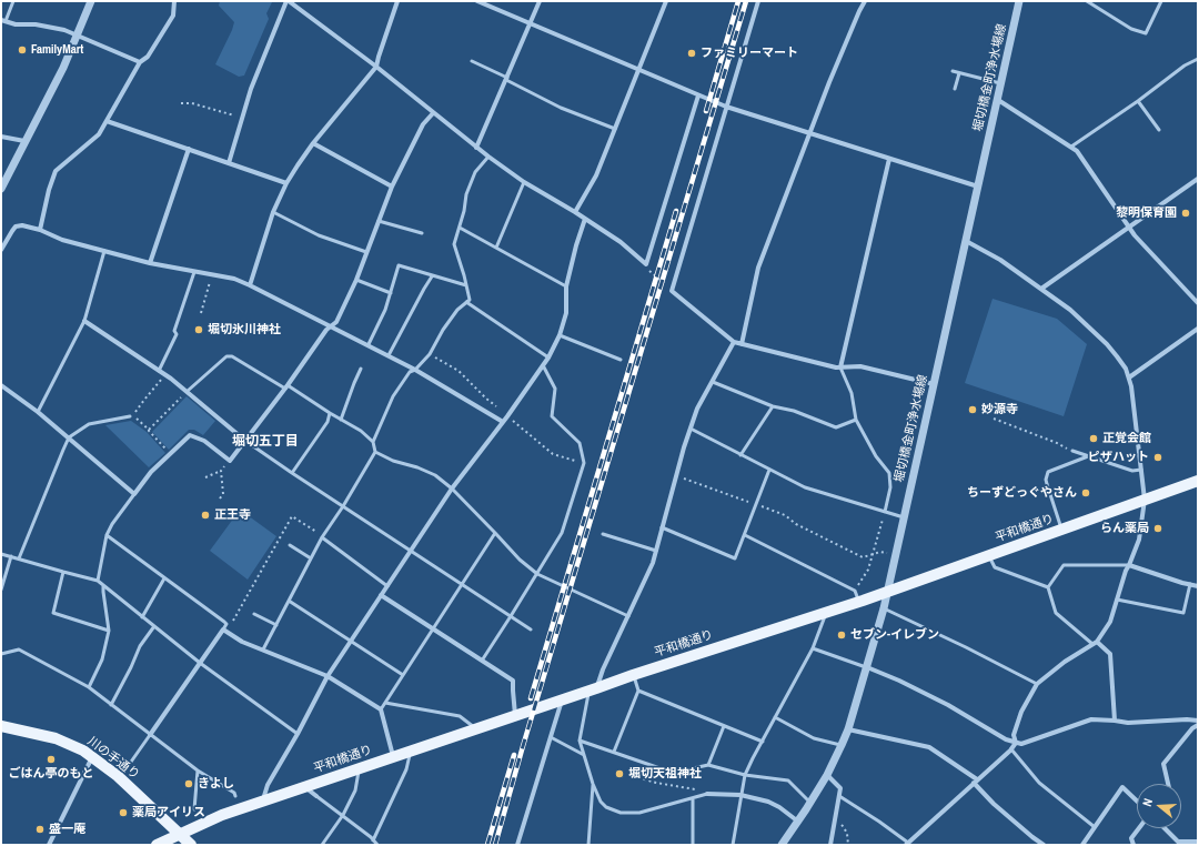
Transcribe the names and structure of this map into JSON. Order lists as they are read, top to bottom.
{
  "streets": {
    "main road": ["平和橋通り", "川の手通り"],
    "street": ["堀切橋金町浄水場線"]
  },
  "crossings": [
    ["堀切橋金町浄水場線", "平和橋通り"],
    ["平和橋通り", "川の手通り"]
  ],
  "districts": ["堀切五丁目"],
  "places": [
    "FamilyMart",
    "ファミリーマート",
    "黎明保育園",
    "堀切氷川神社",
    "妙源寺",
    "正覚会館",
    "ピザハット",
    "ちーずどっぐやさん",
    "正王寺",
    "らん薬局",
    "セブン-イレブン",
    "ごはん亭のもと",
    "堀切天祖神社",
    "きよし",
    "薬局アイリス",
    "盛一庵"
  ],
  "north": "left"
}
